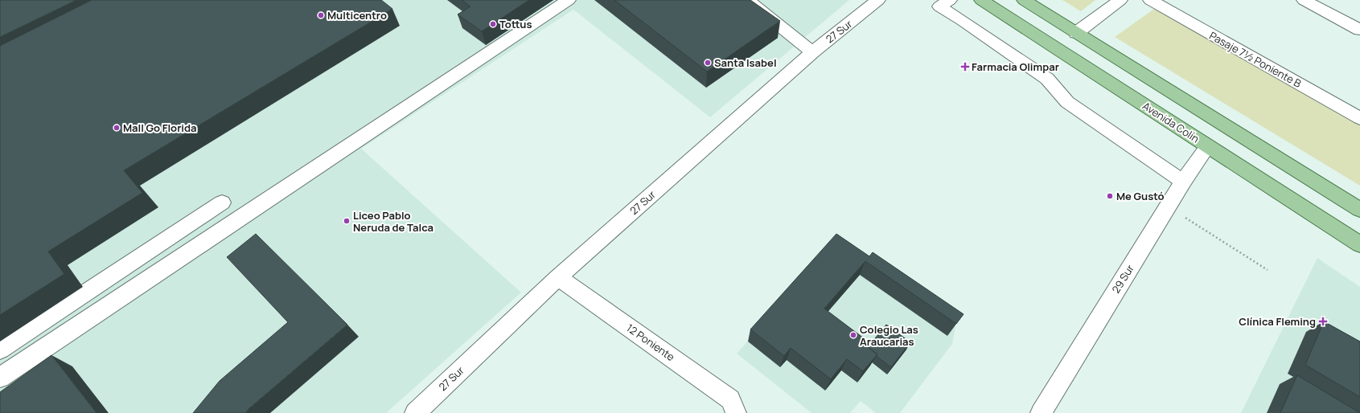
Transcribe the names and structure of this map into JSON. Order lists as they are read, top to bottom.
{
  "streets": {
    "main road": ["Avenida Colín"],
    "street": [
      "27 Sur",
      "Pasaje 7½ Poniente B",
      "29 Sur",
      "12 Poniente"
    ]
  },
  "crossings": [
    ["27 Sur", "12 Poniente"],
    ["Avenida Colín", "29 Sur"]
  ],
  "places": {
    "other": [
      "Multicentro",
      "Tottus",
      "Santa Isabel",
      "Mall Go Florida",
      "Me Gustó",
      "Liceo Pablo Neruda de Talca",
      "Colegio Las Araucarias"
    ],
    "health": ["Farmacia Olimpar", "Clínica Fleming"]
  }
}
